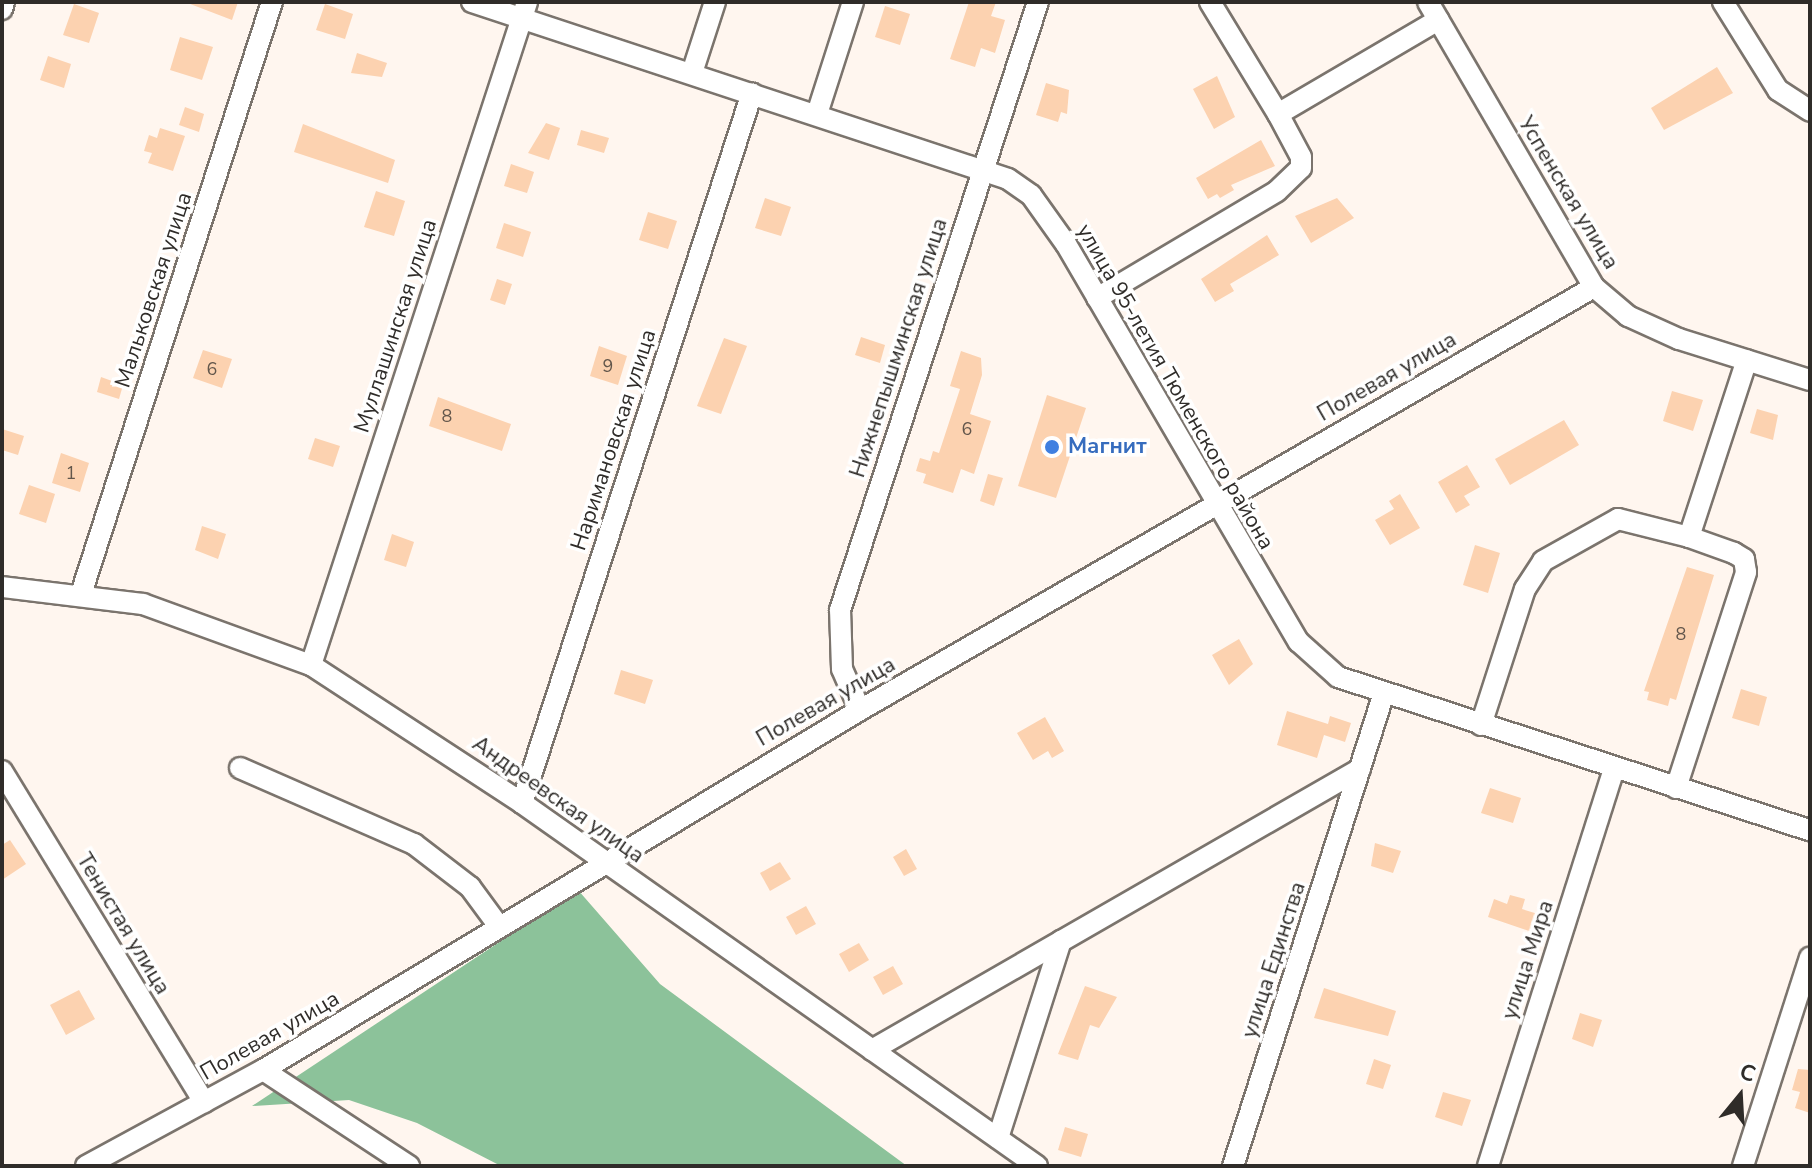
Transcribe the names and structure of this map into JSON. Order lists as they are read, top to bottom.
{
  "streets": {
    "street": [
      "Успенская улица",
      "Мальковская улица",
      "Муллашинская улица",
      "Нижнепышминская улица",
      "Полевая улица",
      "улица 95-летия Тюменского района",
      "Наримановская улица",
      "Андреевская улица",
      "Тенистая улица",
      "улица Единства",
      "улица Мира"
    ]
  },
  "crossings": [
    ["Успенская улица", "Полевая улица"],
    ["Мальковская улица", "Андреевская улица"],
    ["Муллашинская улица", "улица 95-летия Тюменского района"],
    ["Муллашинская улица", "Андреевская улица"],
    ["Нижнепышминская улица", "Полевая улица"],
    ["Нижнепышминская улица", "улица 95-летия Тюменского района"],
    ["Полевая улица", "улица 95-летия Тюменского района"],
    ["Полевая улица", "Андреевская улица"],
    ["Полевая улица", "Тенистая улица"],
    ["улица 95-летия Тюменского района", "Наримановская улица"],
    ["улица 95-летия Тюменского района", "улица Единства"],
    ["улица 95-летия Тюменского района", "улица Мира"],
    ["Наримановская улица", "Андреевская улица"]
  ],
  "places": ["Магнит"],
  "house_numbers": [
    "9",
    "6",
    "8",
    "6",
    "1",
    "8"
  ],
  "north": "top"
}
